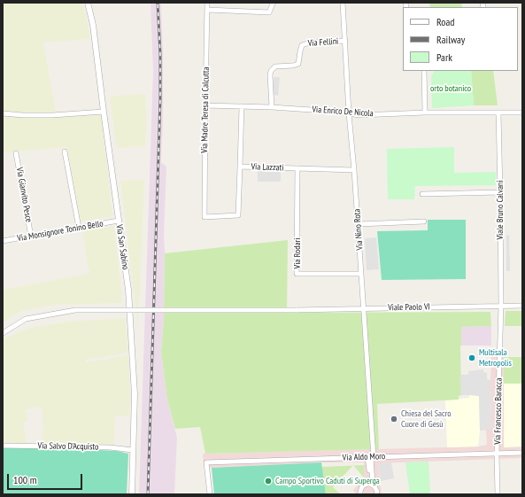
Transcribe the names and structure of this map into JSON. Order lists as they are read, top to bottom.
{
  "streets": {
    "street": [
      "Via Fellini",
      "Via Madre Teresa di Calcutta",
      "Via Enrico De Nicola",
      "Via Lazzati",
      "Via Gianvito Pesce",
      "Viale Bruno Calvani",
      "Via Nino Rota",
      "Via Monsignore Tonino Bello",
      "Via San Sabino",
      "Via Rodari",
      "Viale Paolo VI",
      "Via Francesco Baracca",
      "Via Salvo D'Acquisto",
      "Via Aldo Moro"
    ]
  },
  "crossings": [
    ["Via Fellini", "Via Enrico De Nicola"],
    ["Via Fellini", "Via Nino Rota"],
    ["Via Madre Teresa di Calcutta", "Via Enrico De Nicola"],
    ["Via Madre Teresa di Calcutta", "Via Lazzati"],
    ["Via Enrico De Nicola", "Via Lazzati"],
    ["Via Enrico De Nicola", "Viale Bruno Calvani"],
    ["Via Enrico De Nicola", "Via Nino Rota"],
    ["Via Lazzati", "Via Nino Rota"],
    ["Via Lazzati", "Via Rodari"],
    ["Via Gianvito Pesce", "Via Monsignore Tonino Bello"],
    ["Viale Bruno Calvani", "Viale Paolo VI"],
    ["Viale Bruno Calvani", "Via Francesco Baracca"],
    ["Via Nino Rota", "Via Rodari"],
    ["Via Nino Rota", "Viale Paolo VI"],
    ["Via Nino Rota", "Via Aldo Moro"],
    ["Via Monsignore Tonino Bello", "Via San Sabino"],
    ["Via San Sabino", "Via Salvo D'Acquisto"],
    ["Viale Paolo VI", "Via Francesco Baracca"],
    ["Via Francesco Baracca", "Via Aldo Moro"]
  ],
  "parks": ["orto botanico"],
  "places": ["Multisala Metropolis", "Chiesa del Sacro Cuore di Gesù", "Campo Sportivo Caduti di Superga"],
  "legend": ["Road", "Railway", "Park"],
  "scale_bar": "100 m"
}
